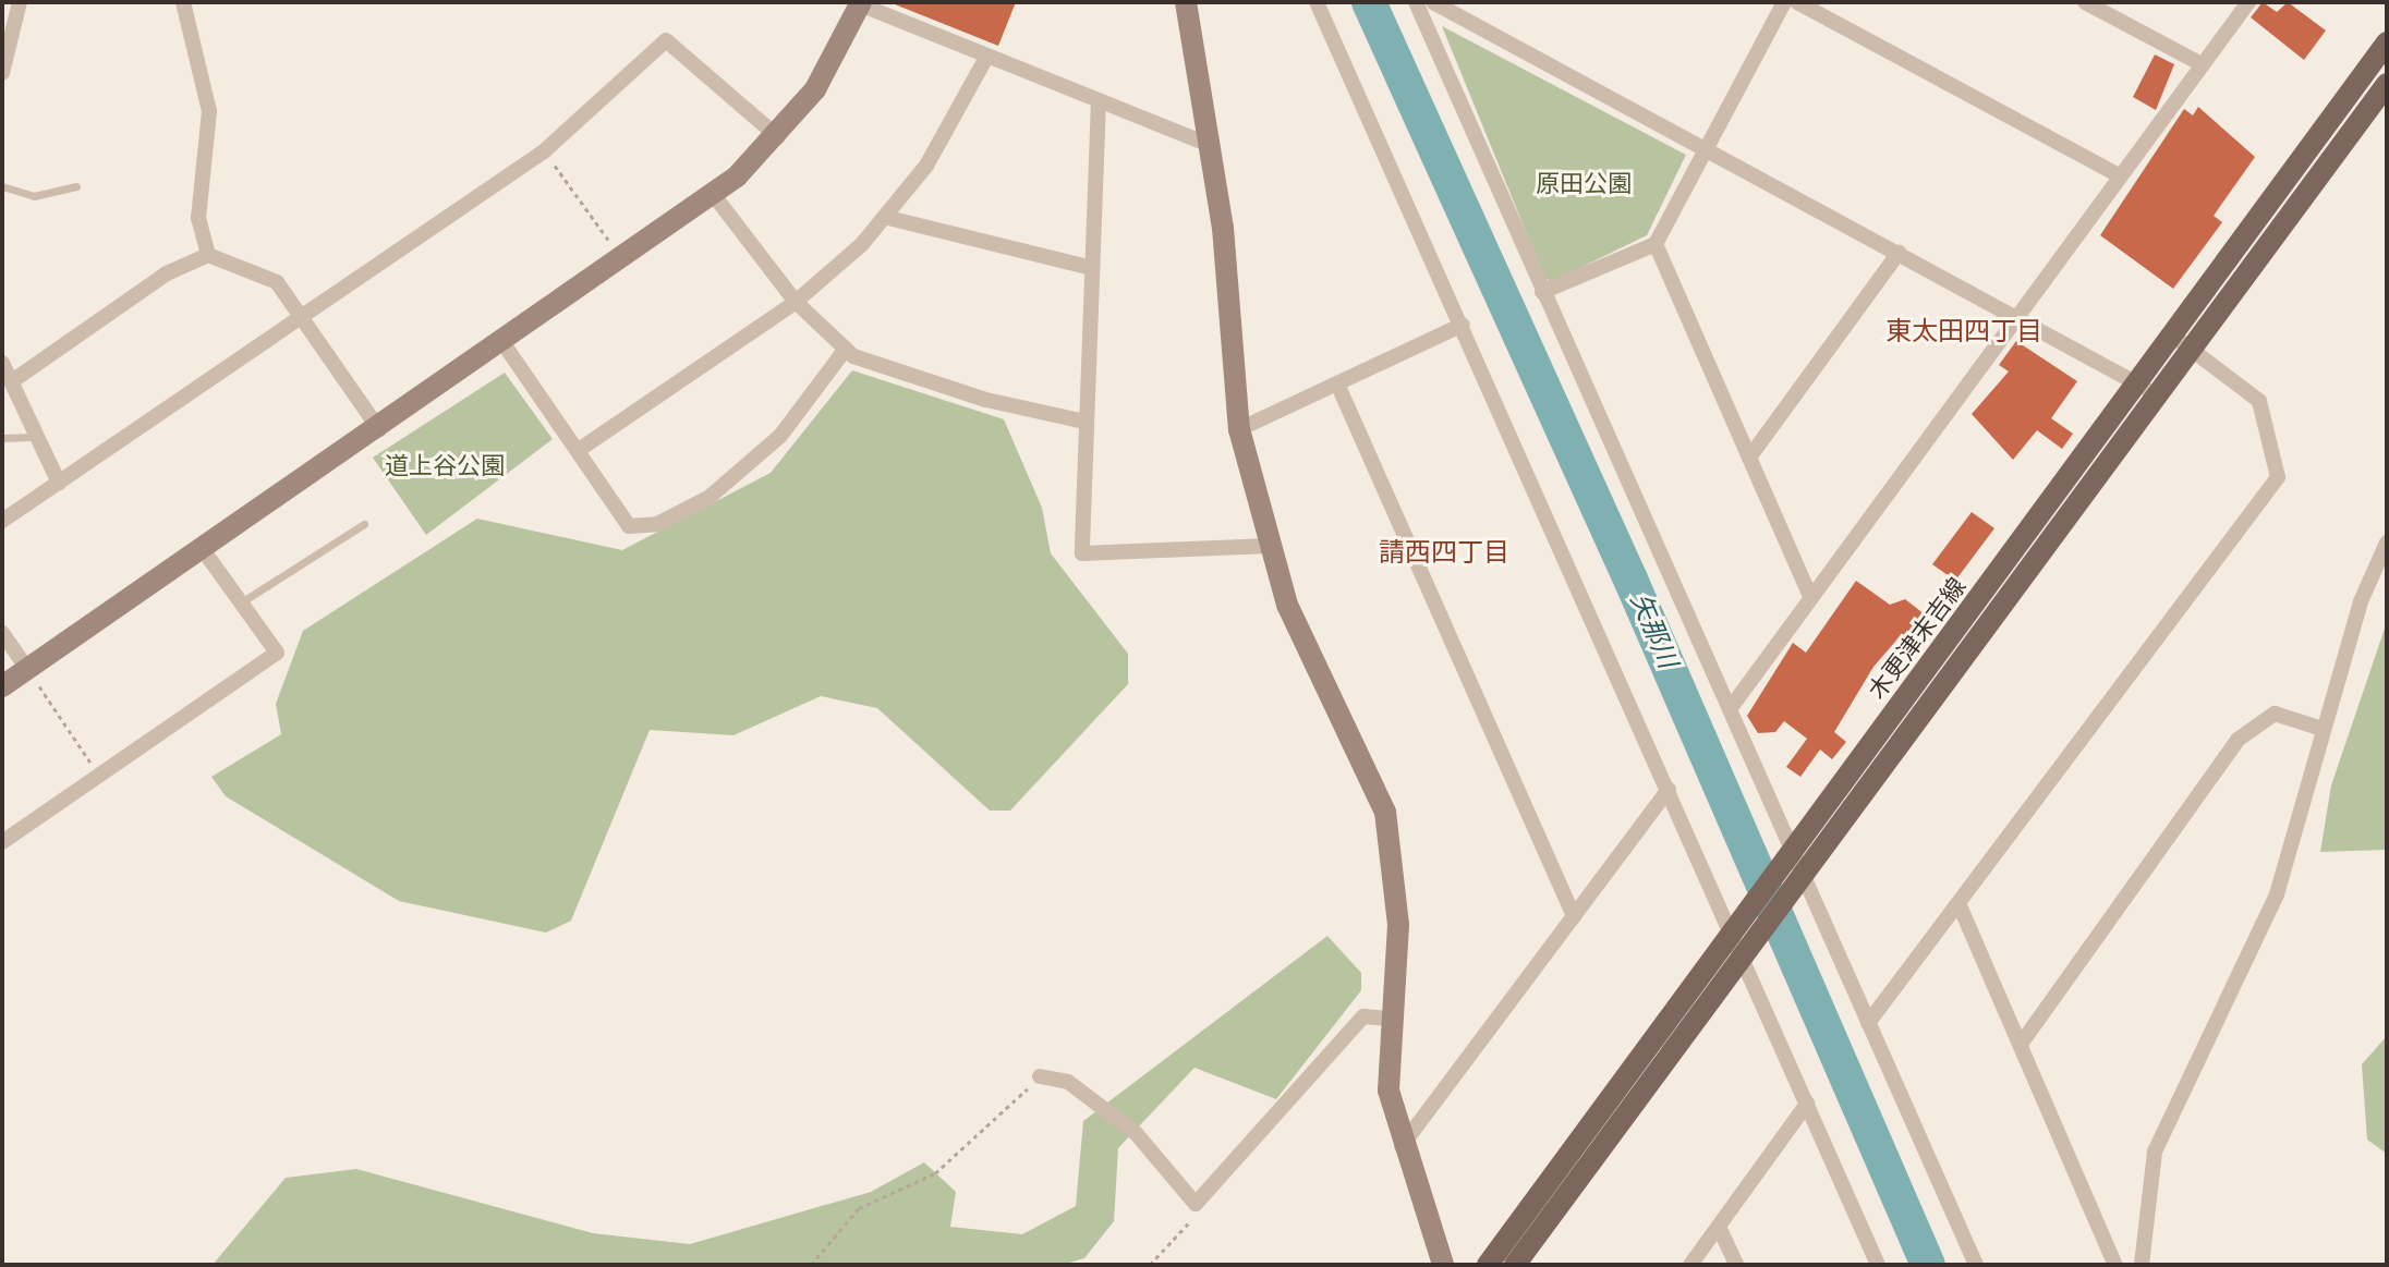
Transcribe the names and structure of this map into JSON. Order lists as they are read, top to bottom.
{
  "streets": {
    "main road": ["木更津末吉線"]
  },
  "districts": ["東太田四丁目", "請西四丁目"],
  "water": ["矢那川"],
  "parks": ["原田公園", "道上谷公園"]
}
